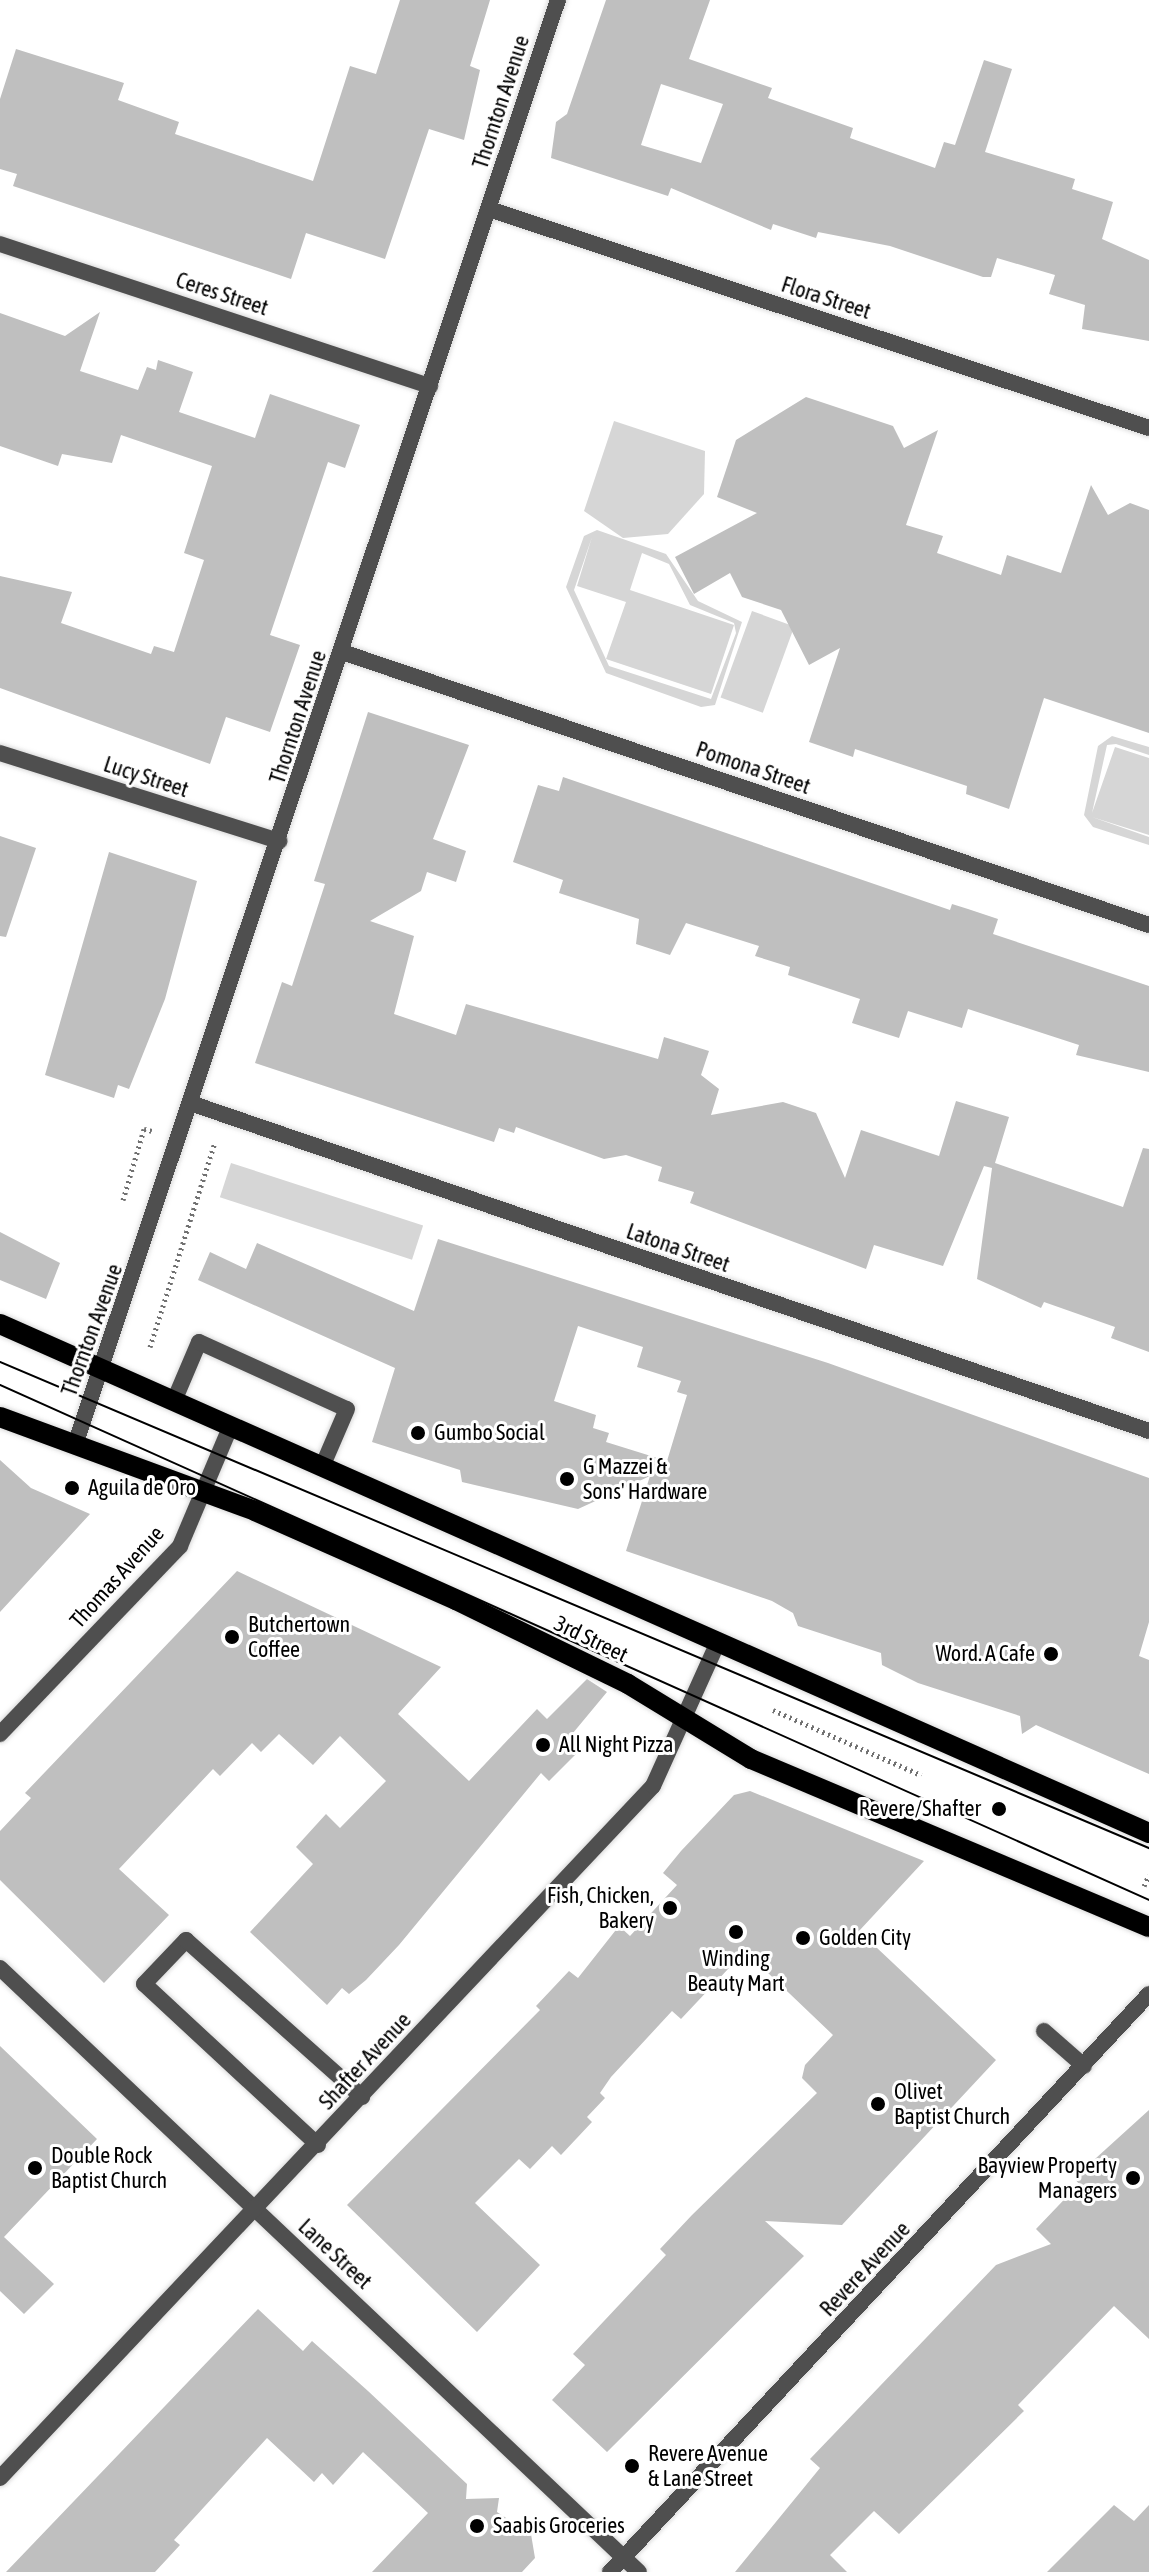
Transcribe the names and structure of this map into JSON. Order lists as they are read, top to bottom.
{
  "streets": {
    "main road": ["3rd Street"],
    "street": [
      "Thornton Avenue",
      "Ceres Street",
      "Flora Street",
      "Pomona Street",
      "Lucy Street",
      "Latona Street",
      "Thomas Avenue",
      "Shafter Avenue",
      "Lane Street",
      "Revere Avenue"
    ]
  },
  "crossings": [
    ["Thornton Avenue", "Ceres Street"],
    ["Thornton Avenue", "Flora Street"],
    ["Thornton Avenue", "Pomona Street"],
    ["Thornton Avenue", "Lucy Street"],
    ["Thornton Avenue", "Latona Street"],
    ["Thornton Avenue", "3rd Street"],
    ["Thomas Avenue", "3rd Street"],
    ["3rd Street", "Shafter Avenue"],
    ["Shafter Avenue", "Lane Street"],
    ["Lane Street", "Revere Avenue"]
  ],
  "places": [
    "Gumbo Social",
    "G Mazzei & Sons' Hardware",
    "Aguila de Oro",
    "Butchertown Coffee",
    "Word. A Cafe",
    "All Night Pizza",
    "Revere/Shafter",
    "Fish, Chicken, Bakery",
    "Winding Beauty Mart",
    "Golden City",
    "Olivet Baptist Church",
    "Double Rock Baptist Church",
    "Bayview Property Managers",
    "Revere Avenue & Lane Street",
    "Saabis Groceries"
  ]
}
